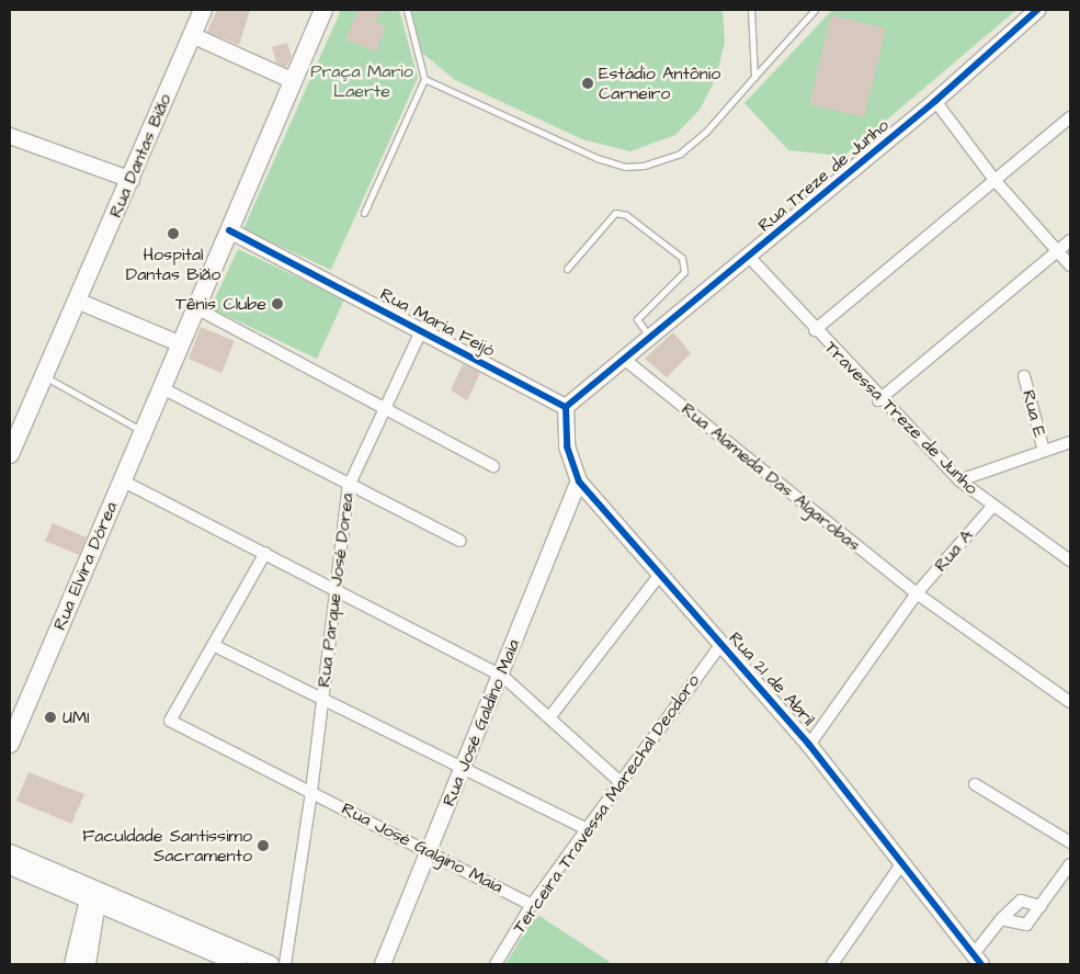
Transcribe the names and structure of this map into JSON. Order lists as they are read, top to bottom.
{
  "streets": {
    "main road": ["Rua Dantas Bião", "Rua Elvira Dórea"],
    "street": [
      "Rua Treze de Junho",
      "Rua Maria Feijó",
      "Rua E",
      "Travessa Treze de Junho",
      "Rua Alameda Das Algarobas",
      "Rua A",
      "Rua Parque José Dorea",
      "Rua 21 de Abril",
      "Rua José Galdino Maia",
      "Terceira Travessa Marechal Deodoro",
      "Rua José Galgino Maia"
    ]
  },
  "crossings": [
    ["Rua Treze de Junho", "Travessa Treze de Junho"],
    ["Rua Treze de Junho", "Rua Alameda Das Algarobas"],
    ["Rua Maria Feijó", "Rua Elvira Dórea"],
    ["Rua Maria Feijó", "Rua Parque José Dorea"],
    ["Rua Maria Feijó", "Rua 21 de Abril"],
    ["Travessa Treze de Junho", "Rua A"],
    ["Rua Alameda Das Algarobas", "Rua A"],
    ["Rua A", "Rua 21 de Abril"],
    ["Rua Parque José Dorea", "Rua José Galgino Maia"],
    ["Rua 21 de Abril", "Rua José Galdino Maia"],
    ["Rua 21 de Abril", "Terceira Travessa Marechal Deodoro"],
    ["Rua José Galdino Maia", "Rua José Galgino Maia"],
    ["Terceira Travessa Marechal Deodoro", "Rua José Galgino Maia"]
  ],
  "parks": ["Praça Mario Laerte"],
  "places": [
    "Estádio Antônio Carneiro",
    "Hospital Dantas Bião",
    "Tênis Clube",
    "UMI",
    "Faculdade Santíssimo Sacramento"
  ]
}
